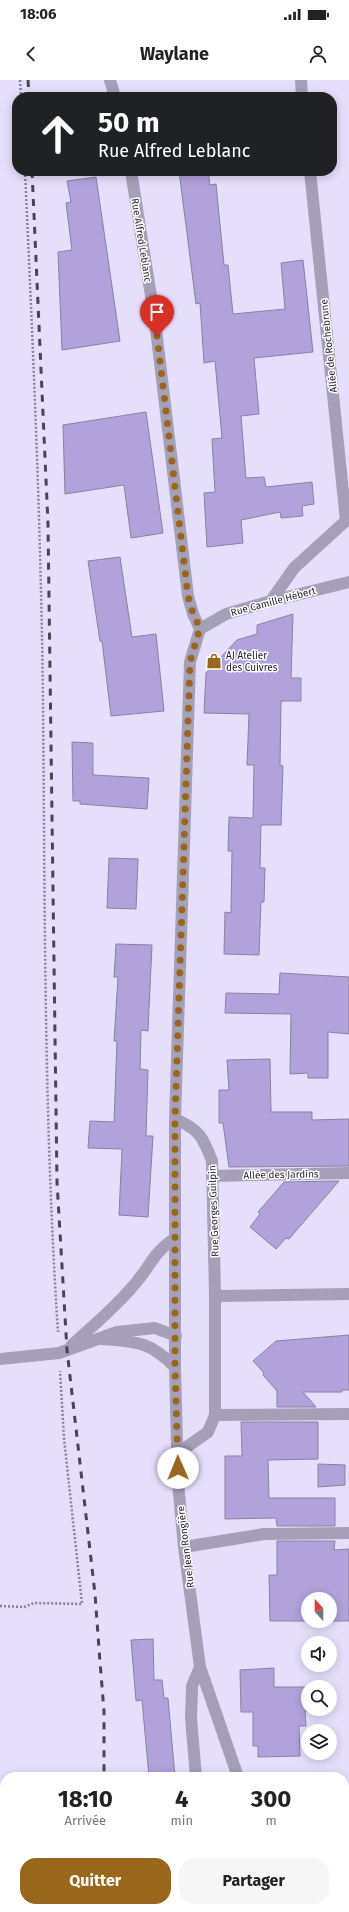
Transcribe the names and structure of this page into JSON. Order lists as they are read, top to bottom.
{
  "streets": {
    "street": [
      "Rue Alfred Leblanc",
      "Allée de Rochebrune",
      "Rue Camille Hébert",
      "Allée des Jardins",
      "Rue Georges Guilpin",
      "Rue Jean Rongière"
    ]
  },
  "crossings": [
    ["Rue Alfred Leblanc", "Rue Camille Hébert"],
    ["Allée des Jardins", "Rue Georges Guilpin"],
    ["Rue Georges Guilpin", "Rue Jean Rongière"]
  ],
  "places": {
    "shop": ["AJ Atelier des Cuivres"]
  },
  "north": "top",
  "page": {
    "status": "18:06",
    "header": "Waylane",
    "turn": ["50 m", "Rue Alfred Leblanc"],
    "eta": [
      "18:10",
      "Arrivée",
      "4",
      "min",
      "300",
      "m"
    ],
    "buttons": ["Quitter", "Partager"]
  }
}
